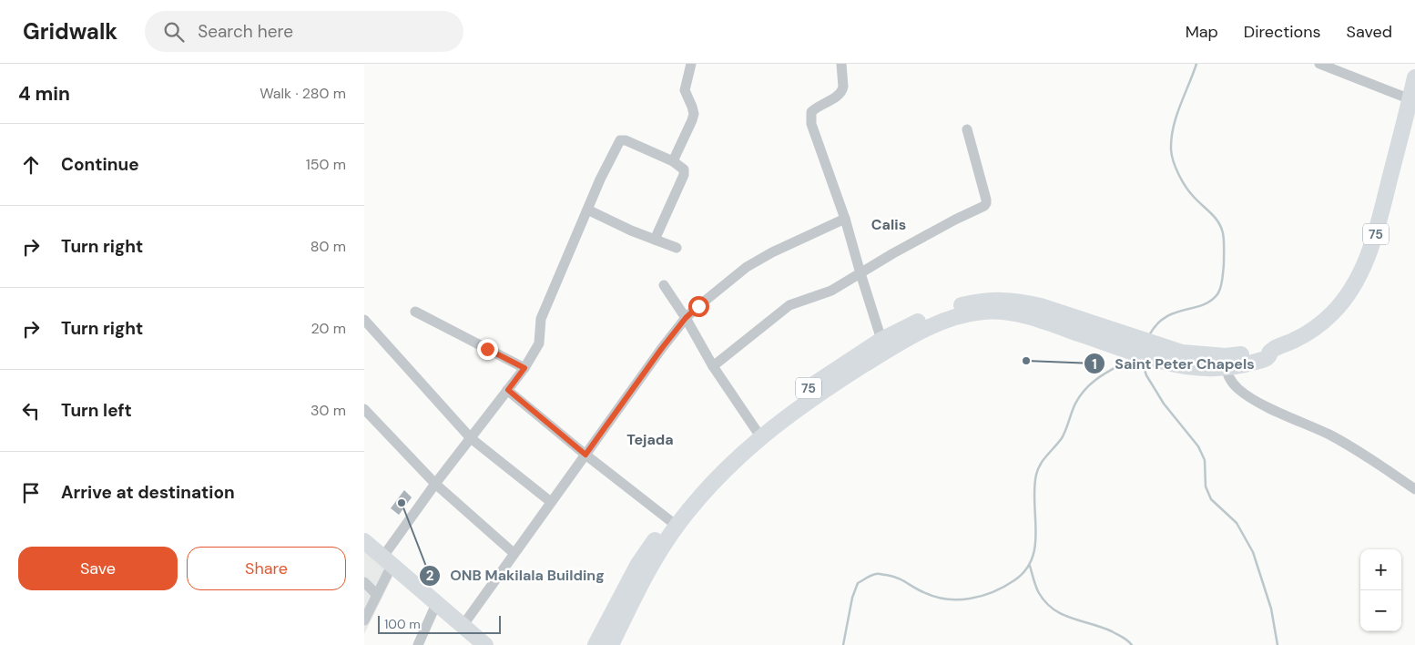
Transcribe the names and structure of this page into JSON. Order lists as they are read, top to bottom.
{
  "streets": {
    "highway": ["75"]
  },
  "districts": ["Calis", "Tejada"],
  "places": ["Saint Peter Chapels", "ONB Makilala Building"],
  "scale_bar": "100 m",
  "page": {
    "header": "Gridwalk",
    "search": "Search here",
    "nav": ["Map", "Directions", "Saved"],
    "heading": ["4 min", "Walk · 280 m"],
    "list": [
      ["Continue", "150 m"],
      ["Turn right", "80 m"],
      ["Turn right", "20 m"],
      ["Turn left", "30 m"],
      "Arrive at destination"
    ],
    "buttons": ["Save", "Share"],
    "map_buttons": ["+", "−"],
    "scale": "100 m"
  }
}
